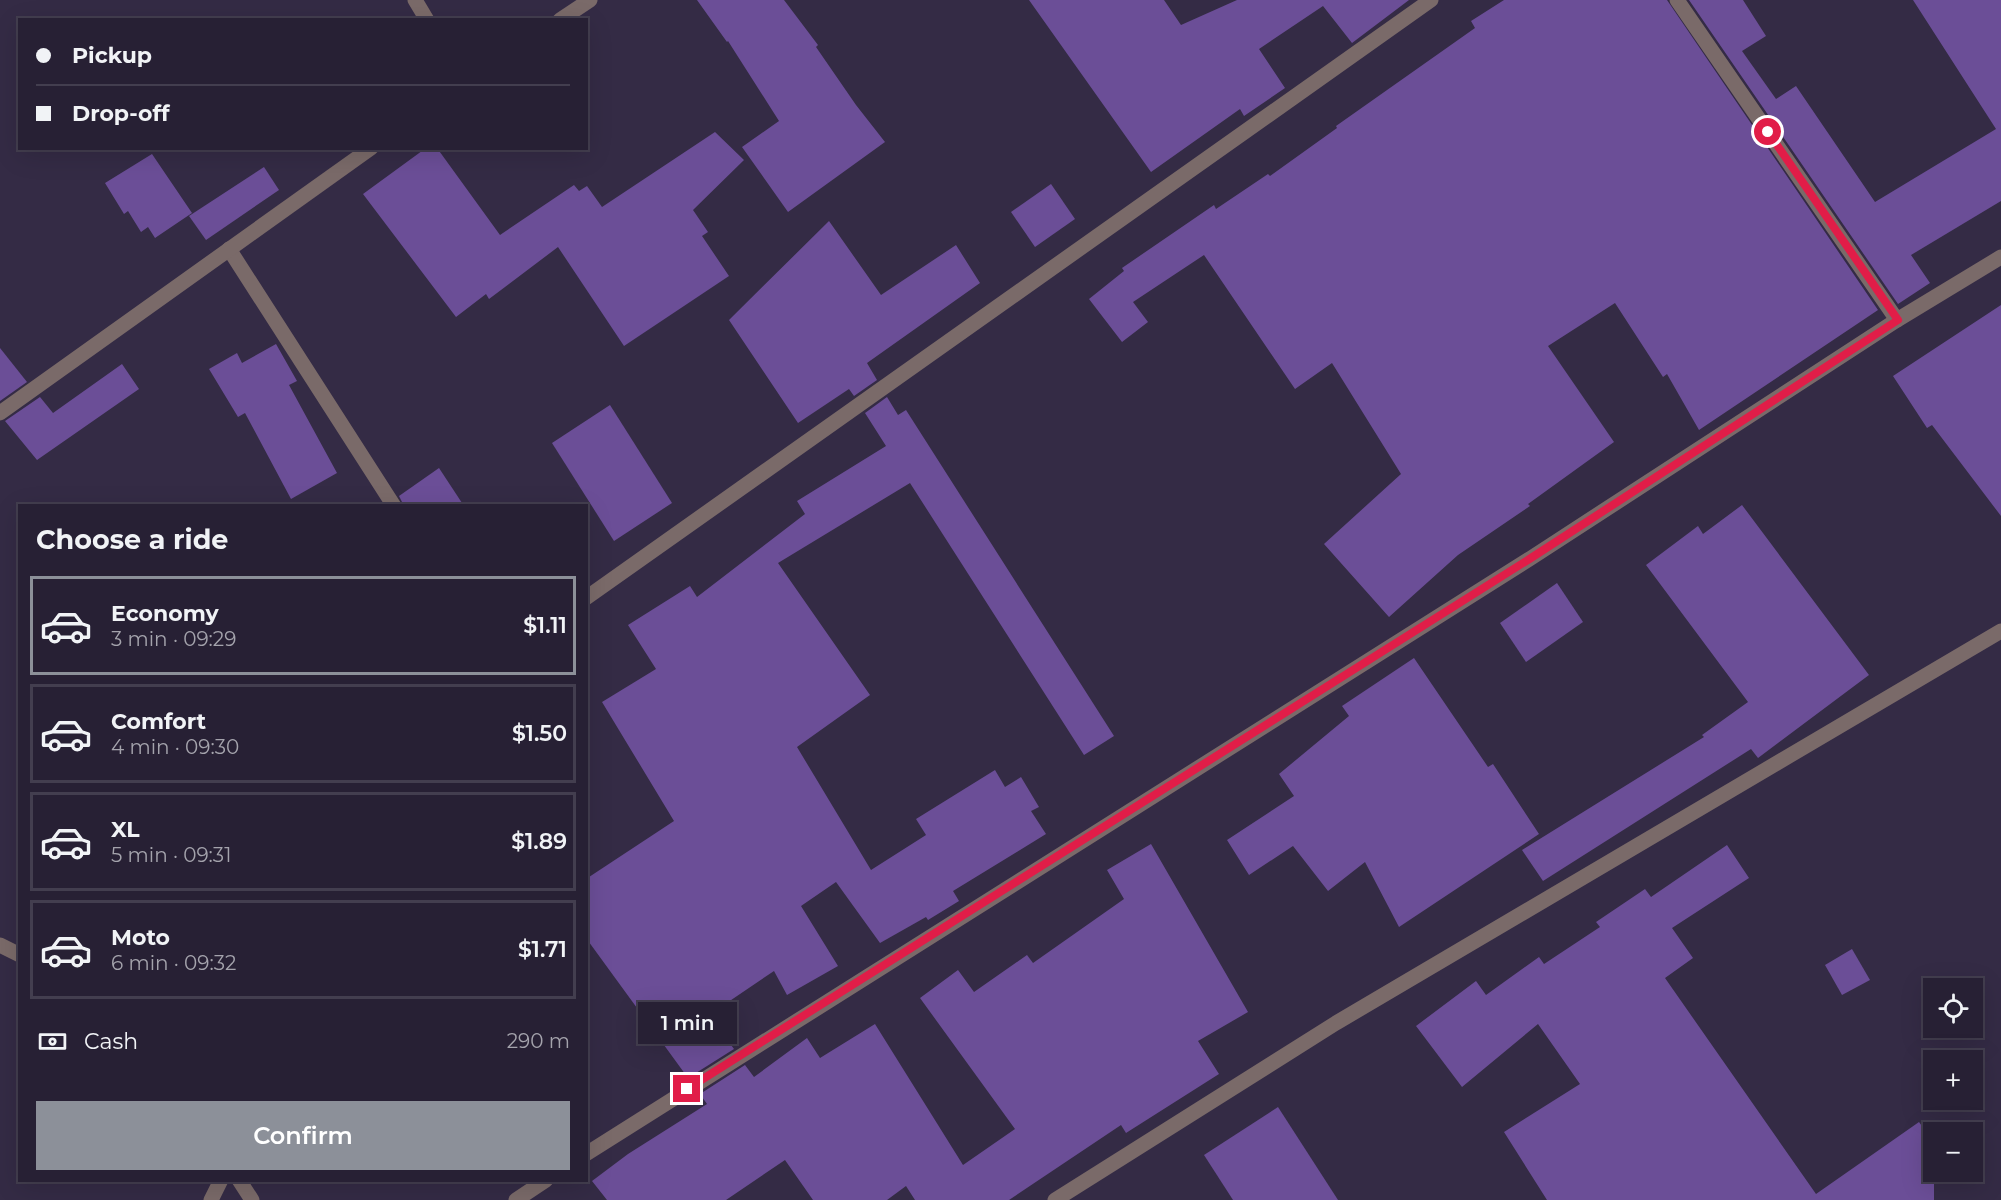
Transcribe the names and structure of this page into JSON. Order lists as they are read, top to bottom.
{
  "page": {
    "banner": ["Pickup", "Drop-off"],
    "heading": "Choose a ride",
    "list": [
      {
        "name": "Economy",
        "note": "3 min · 09:29",
        "value": "$1.11"
      },
      {
        "name": "Comfort",
        "note": "4 min · 09:30",
        "value": "$1.50"
      },
      {
        "name": "XL",
        "note": "5 min · 09:31",
        "value": "$1.89"
      },
      {
        "name": "Moto",
        "note": "6 min · 09:32",
        "value": "$1.71"
      }
    ],
    "map_buttons": ["+", "−"],
    "bubble": "1 min",
    "pay": ["Cash", "290 m"],
    "buttons": "Confirm"
  }
}
